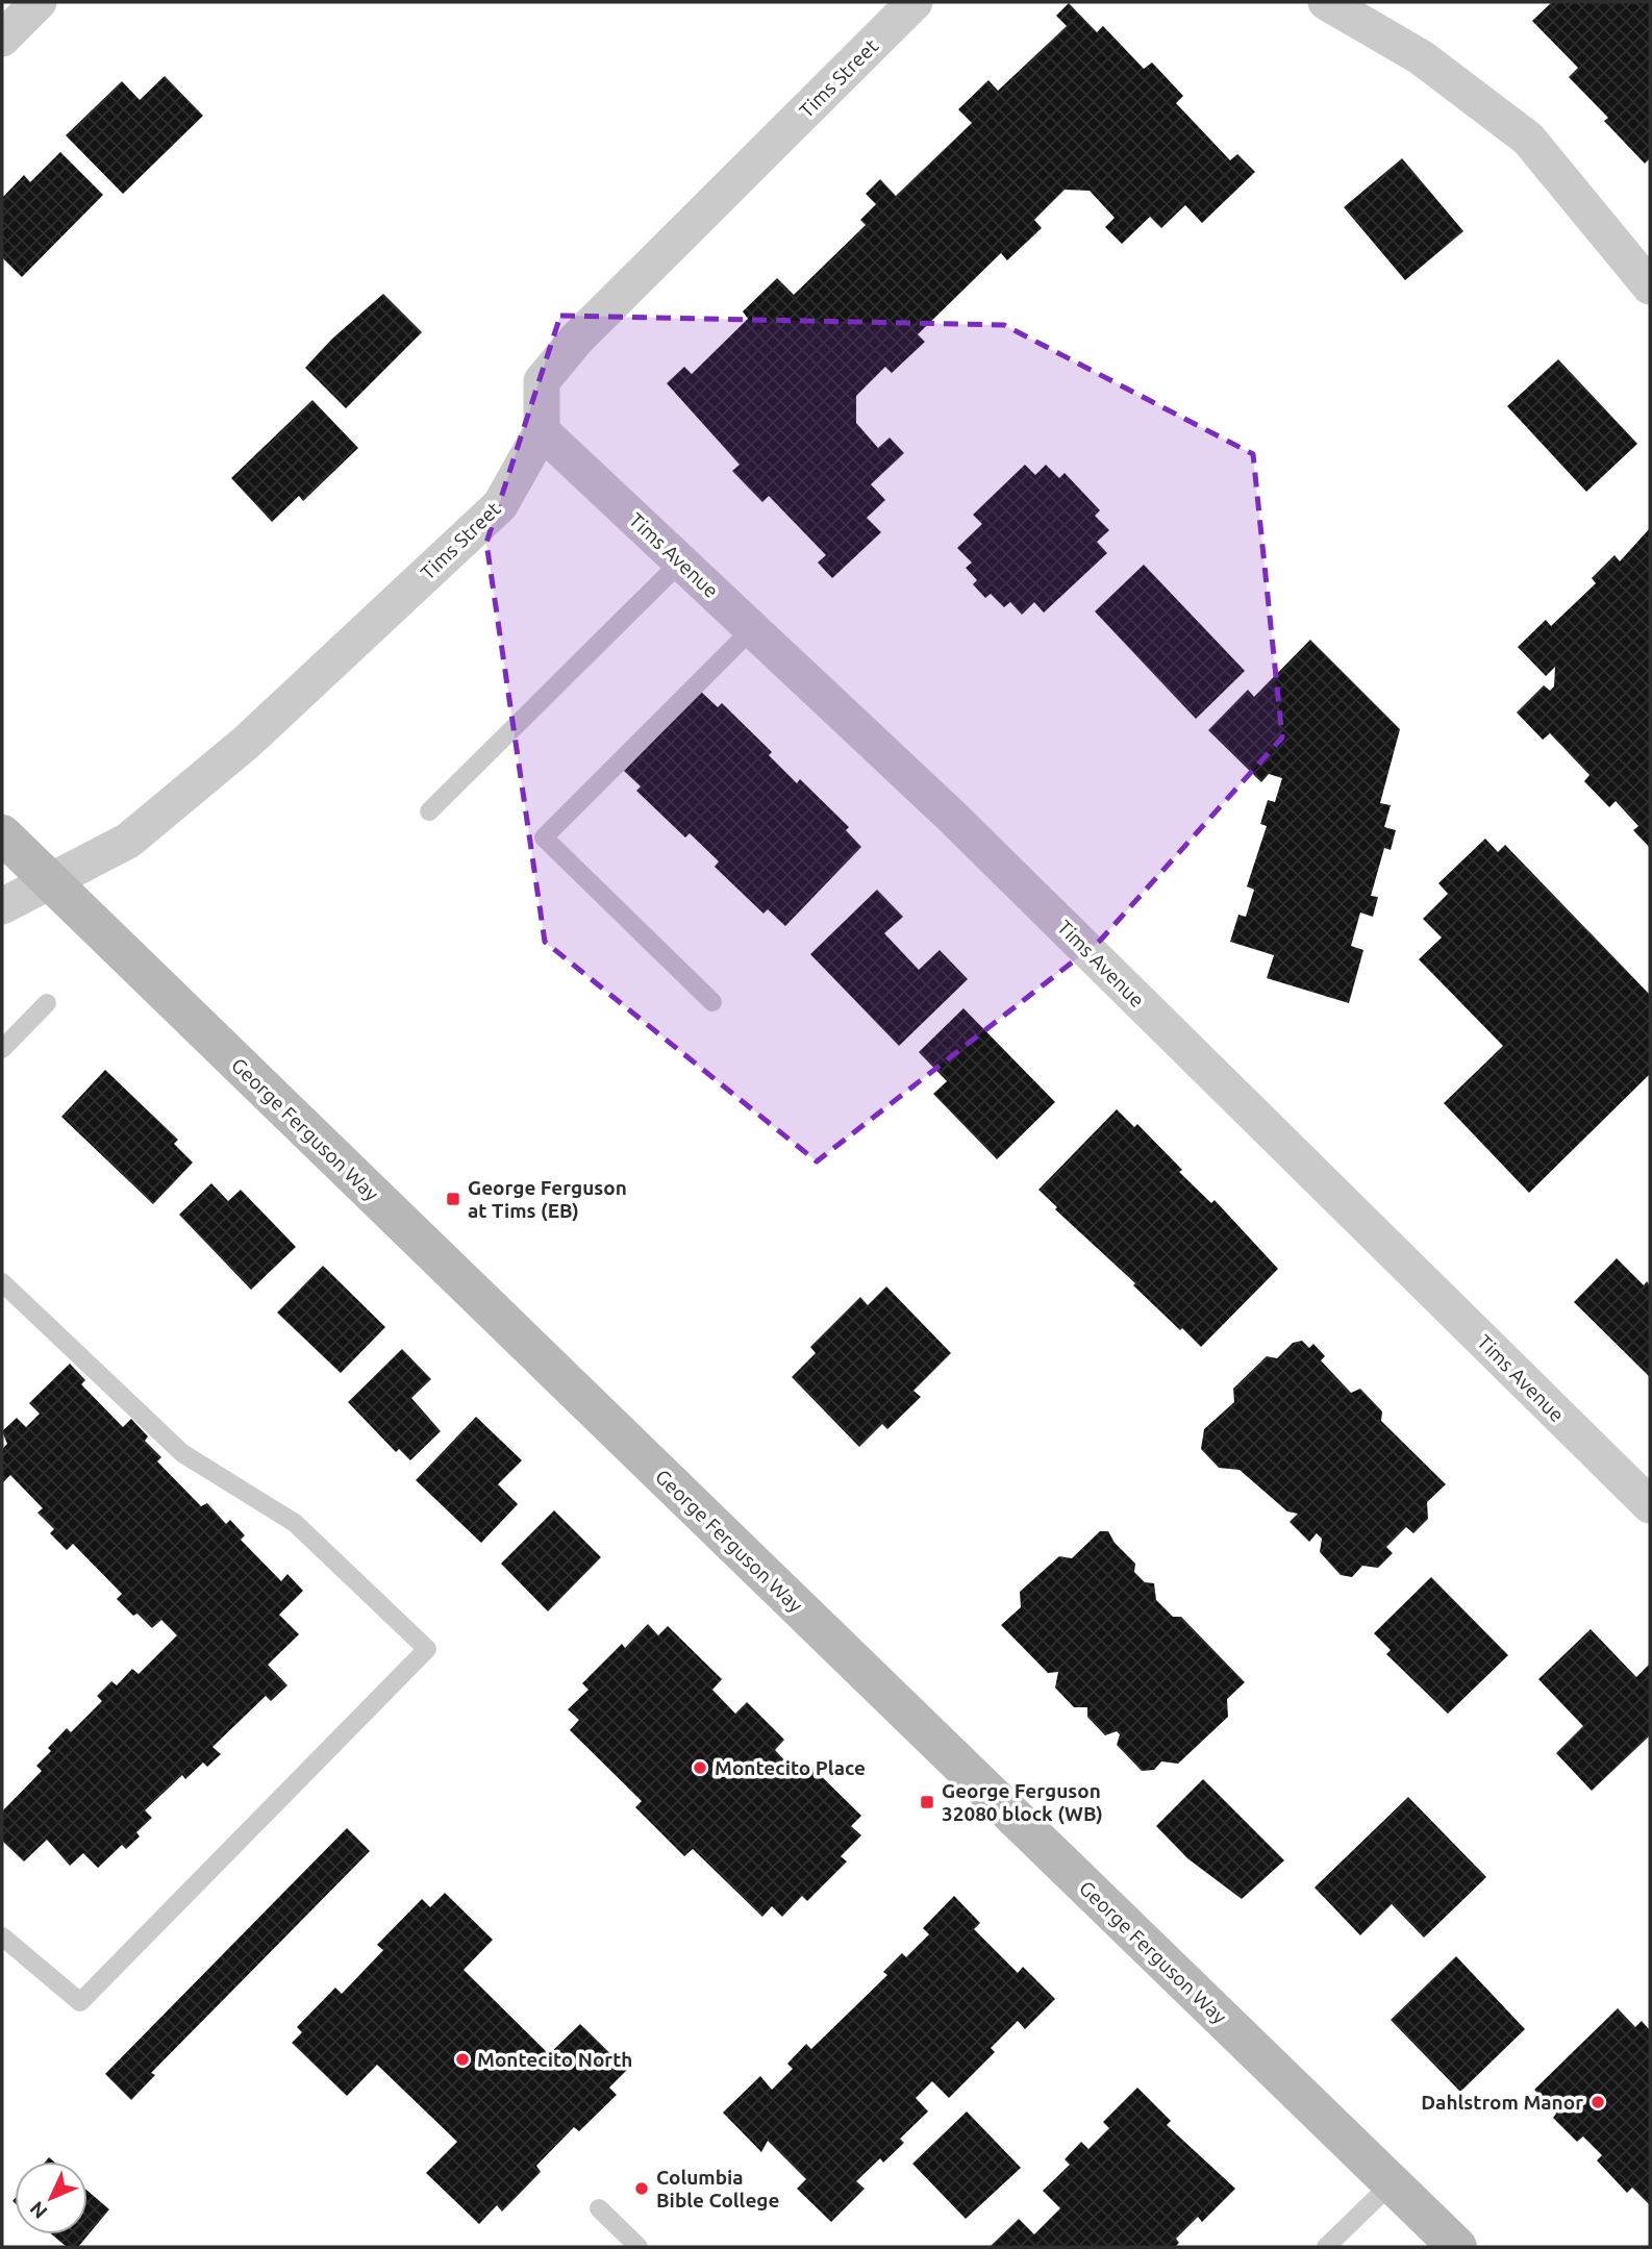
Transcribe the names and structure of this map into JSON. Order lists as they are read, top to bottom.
{
  "streets": {
    "main road": ["George Ferguson Way"],
    "street": ["Tims Street", "Tims Avenue"]
  },
  "crossings": [
    ["Tims Street", "Tims Avenue"],
    ["Tims Street", "George Ferguson Way"]
  ],
  "places": {
    "transit": ["George Ferguson at Tims (EB)", "George Ferguson 32080 block (WB)"],
    "other": [
      "Montecito Place",
      "Montecito North",
      "Dahlstrom Manor",
      "Columbia Bible College"
    ]
  },
  "north": "bottom left"
}
